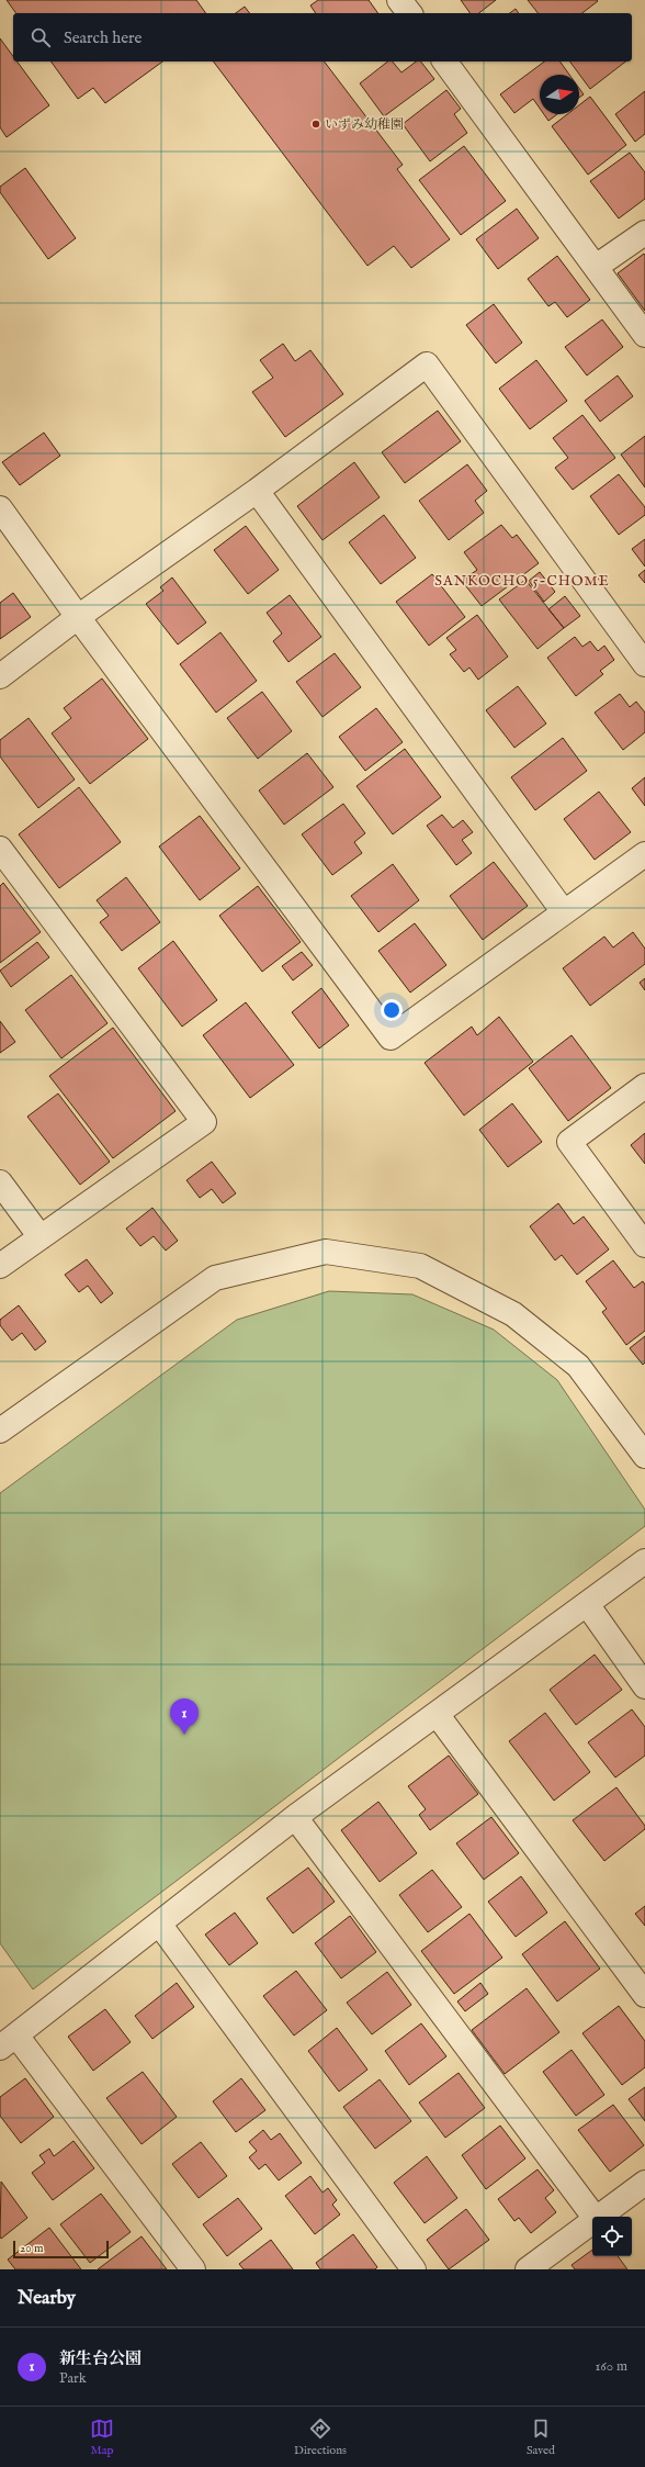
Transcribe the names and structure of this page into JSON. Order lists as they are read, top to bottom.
{
  "districts": ["SANKOCHO 5-CHOME"],
  "places": ["いずみ幼稚園"],
  "scale_bar": "20 m",
  "north": "right",
  "page": {
    "search": "Search here",
    "pins": "1",
    "scale": "20 m",
    "heading": "Nearby",
    "list": [
      {
        "mark": "1",
        "name": "新生台公園",
        "note": "Park",
        "value": "160 m"
      }
    ],
    "nav": ["Map", "Directions", "Saved"]
  }
}
